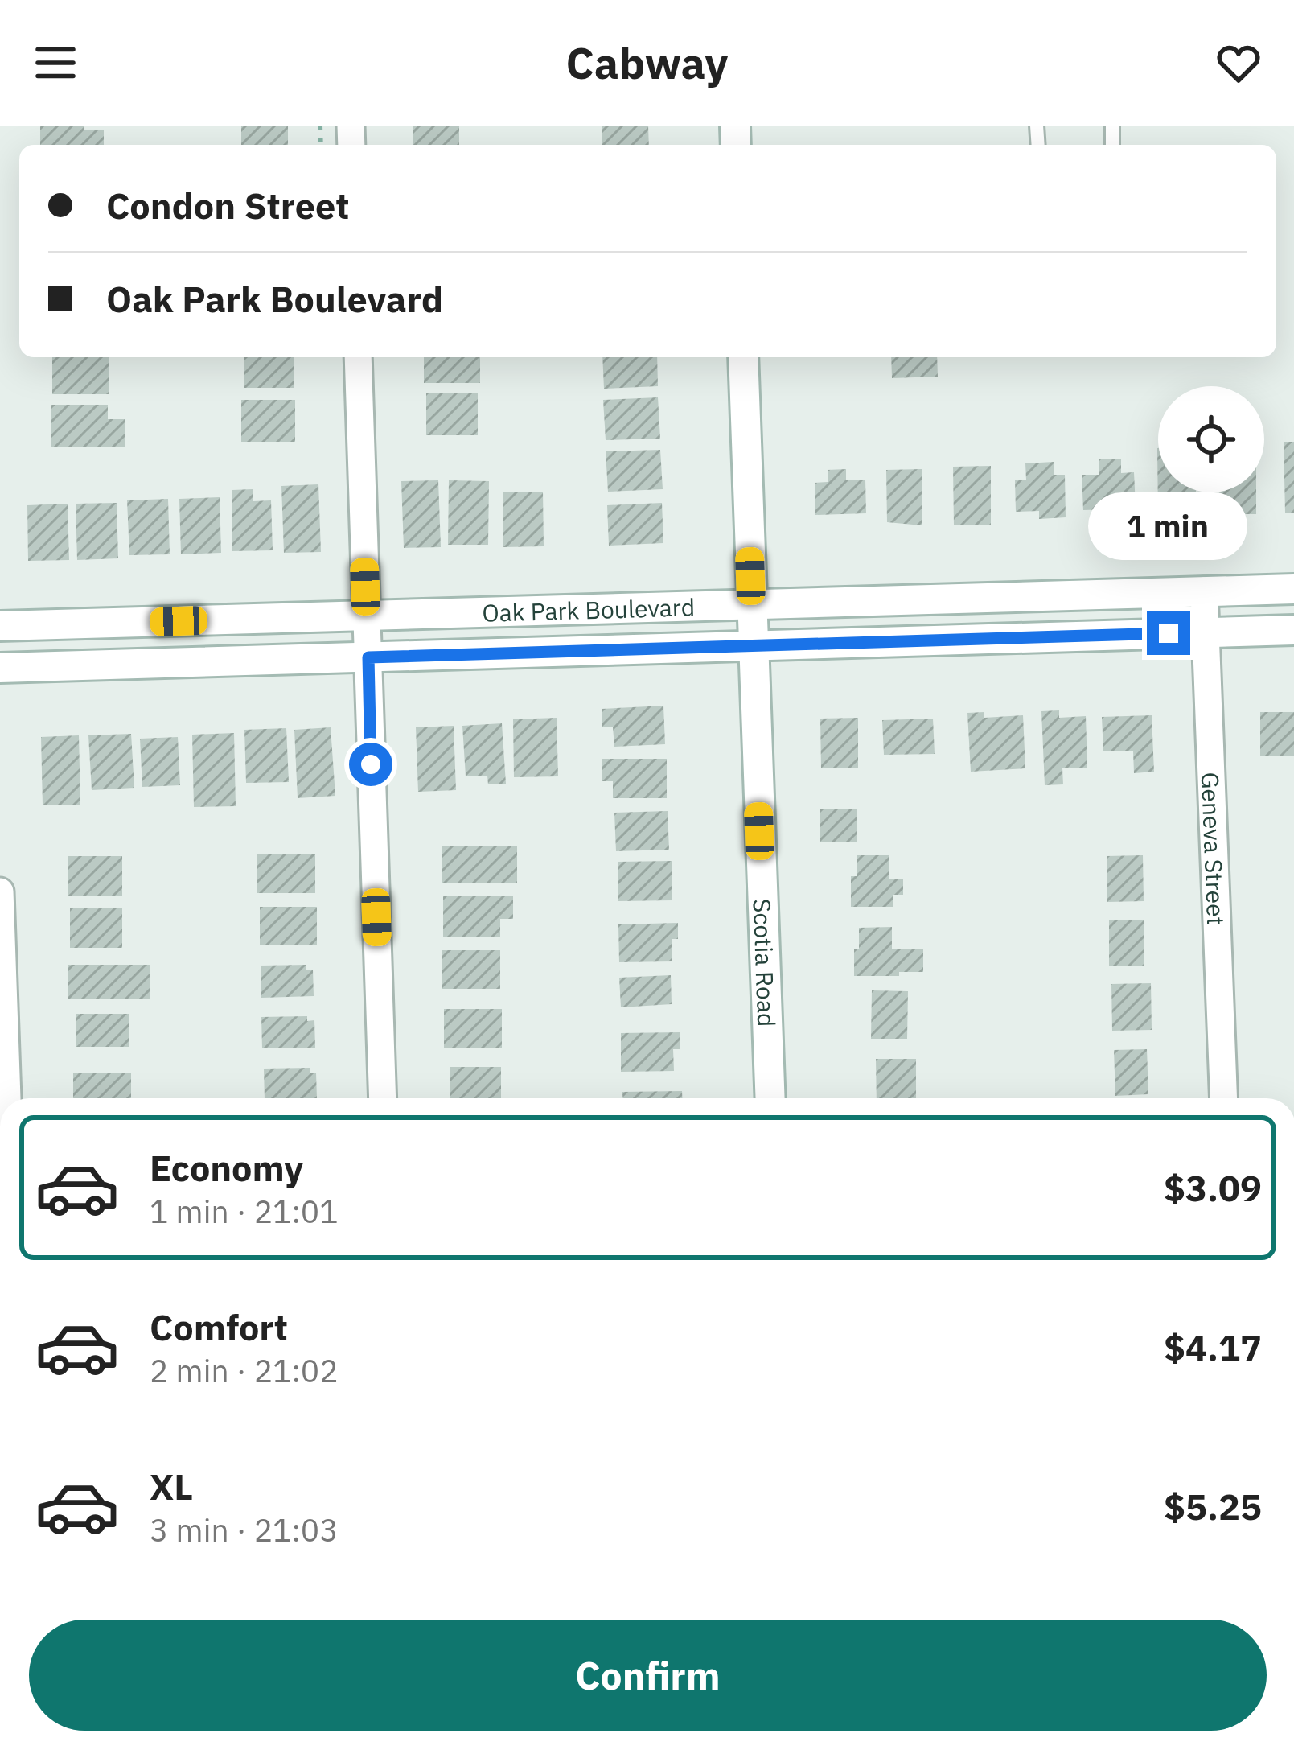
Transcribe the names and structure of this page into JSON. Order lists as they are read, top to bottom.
{
  "streets": {
    "street": ["Oak Park Boulevard", "Geneva Street", "Scotia Road"]
  },
  "crossings": [
    ["Oak Park Boulevard", "Geneva Street"],
    ["Oak Park Boulevard", "Scotia Road"]
  ],
  "page": {
    "header": "Cabway",
    "banner": ["Condon Street", "Oak Park Boulevard"],
    "bubble": "1 min",
    "list": [
      {
        "name": "Economy",
        "note": "1 min · 21:01",
        "value": "$3.09"
      },
      {
        "name": "Comfort",
        "note": "2 min · 21:02",
        "value": "$4.17"
      },
      {
        "name": "XL",
        "note": "3 min · 21:03",
        "value": "$5.25"
      }
    ],
    "buttons": "Confirm"
  }
}
